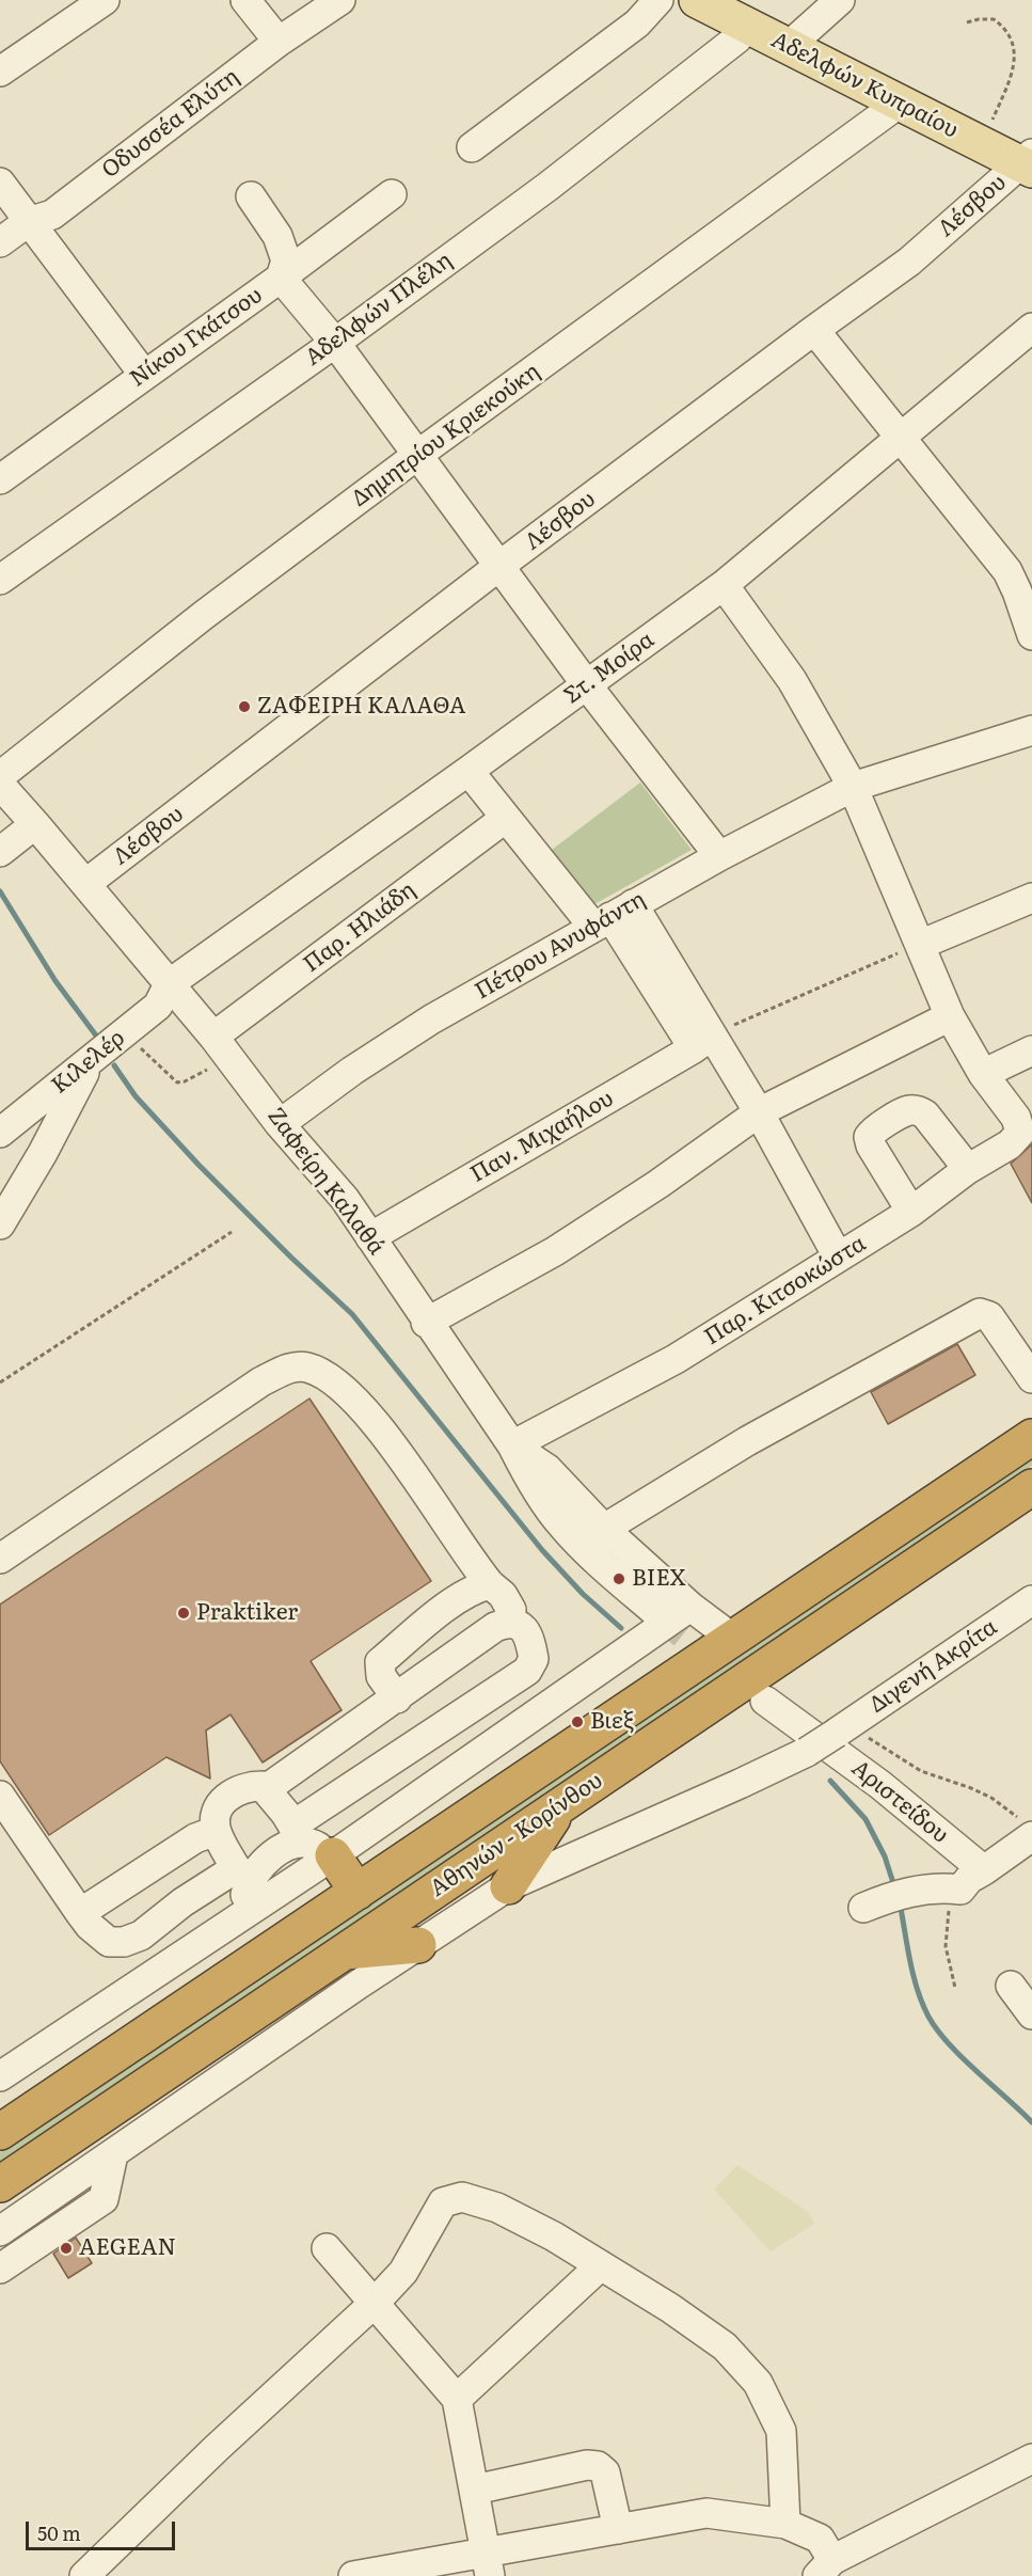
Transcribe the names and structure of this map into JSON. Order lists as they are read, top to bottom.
{
  "streets": {
    "highway": ["Αθηνών - Κορίνθου"],
    "main road": ["Αδελφών Κυπραίου"],
    "street": [
      "Οδυσσέα Ελύτη",
      "Λέσβου",
      "Αδελφών Πλέλη",
      "Νίκου Γκάτσου",
      "Δημητρίου Κριεκούκη",
      "Στ. Μοίρα",
      "Παρ. Ηλιάδη",
      "Πέτρου Ανυφάντη",
      "Κιλελέρ",
      "Παν. Μιχαήλου",
      "Ζαφείρη Καλαθά",
      "Παρ. Κιτσοκώστα",
      "Διγενή Ακρίτα",
      "Αριστείδου"
    ]
  },
  "crossings": [
    ["Αδελφών Κυπραίου", "Λέσβου"],
    ["Αδελφών Κυπραίου", "Αδελφών Πλέλη"],
    ["Αδελφών Κυπραίου", "Δημητρίου Κριεκούκη"],
    ["Λέσβου", "Ζαφείρη Καλαθά"],
    ["Στ. Μοίρα", "Κιλελέρ"],
    ["Στ. Μοίρα", "Ζαφείρη Καλαθά"],
    ["Παρ. Ηλιάδη", "Ζαφείρη Καλαθά"],
    ["Πέτρου Ανυφάντη", "Ζαφείρη Καλαθά"],
    ["Κιλελέρ", "Ζαφείρη Καλαθά"],
    ["Παν. Μιχαήλου", "Ζαφείρη Καλαθά"],
    ["Ζαφείρη Καλαθά", "Παρ. Κιτσοκώστα"]
  ],
  "places": [
    "ΖΑΦΕΙΡΗ ΚΑΛΑΘΑ",
    "ΒΙΕΧ",
    "Praktiker",
    "Βιεξ",
    "AEGEAN"
  ],
  "scale_bar": "50 m"
}
